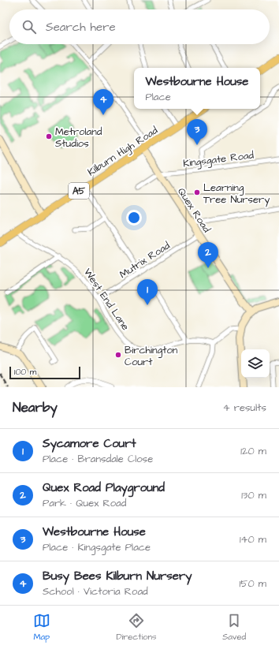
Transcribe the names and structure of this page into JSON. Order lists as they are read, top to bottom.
{
  "streets": {
    "main road": ["Kilburn High Road", "A5", "Quex Road"],
    "street": ["Kingsgate Road", "Mutrix Road", "West End Lane"]
  },
  "crossings": [
    ["Kilburn High Road", "Quex Road"],
    ["Kilburn High Road", "West End Lane"],
    ["Kingsgate Road", "Quex Road"],
    ["Quex Road", "Mutrix Road"],
    ["Mutrix Road", "West End Lane"]
  ],
  "places": ["Metroland Studios", "Learning Tree Nursery", "Birchington Court"],
  "scale_bar": "100 m",
  "page": {
    "search": "Search here",
    "popup": ["Westbourne House", "Place"],
    "pins": [
      "4",
      "3",
      "2",
      "1"
    ],
    "scale": "100 m",
    "heading": ["Nearby", "4 results"],
    "list": [
      {
        "mark": "1",
        "name": "Sycamore Court",
        "note": "Place · Bransdale Close",
        "value": "120 m"
      },
      {
        "mark": "2",
        "name": "Quex Road Playground",
        "note": "Park · Quex Road",
        "value": "130 m"
      },
      {
        "mark": "3",
        "name": "Westbourne House",
        "note": "Place · Kingsgate Place",
        "value": "140 m"
      },
      {
        "mark": "4",
        "name": "Busy Bees Kilburn Nursery",
        "note": "School · Victoria Road",
        "value": "150 m"
      }
    ],
    "nav": ["Map", "Directions", "Saved"]
  }
}
